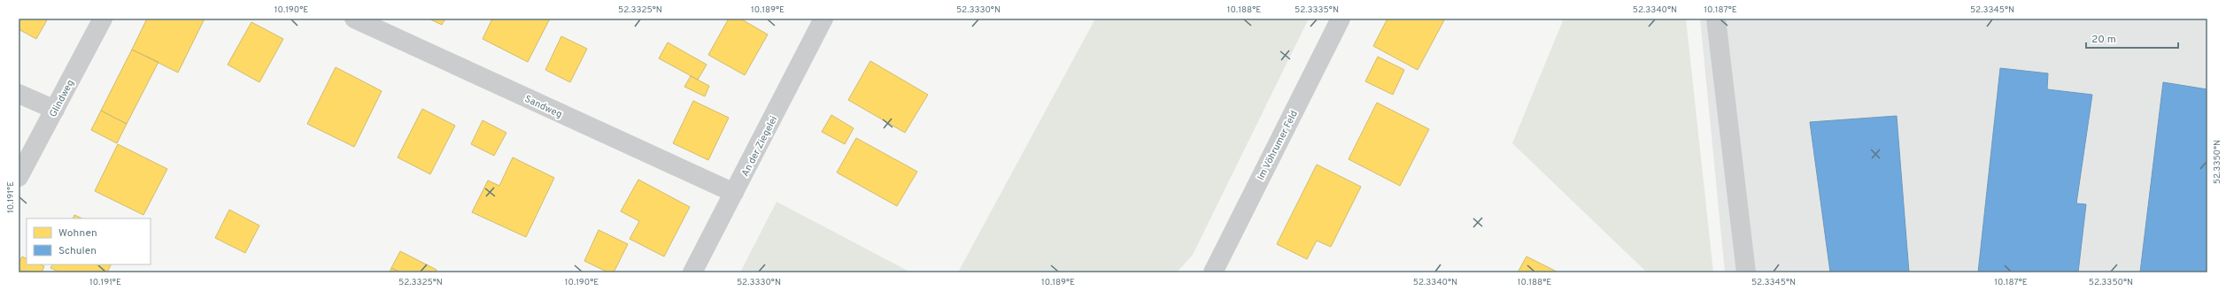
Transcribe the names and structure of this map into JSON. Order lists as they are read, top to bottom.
{
  "streets": {
    "street": [
      "Glindweg",
      "Sandweg",
      "Im Vöhrumer Feld",
      "An der Ziegelei"
    ]
  },
  "crossings": [
    ["Sandweg", "An der Ziegelei"]
  ],
  "legend": ["Wohnen", "Schulen"],
  "scale_bar": "20 m",
  "coordinates": [
    "10.190°E",
    "52.3325°N",
    "10.189°E",
    "52.3330°N",
    "10.188°E",
    "52.3335°N",
    "52.3340°N",
    "10.187°E",
    "52.3345°N",
    "52.3350°N",
    "10.191°E"
  ]
}
